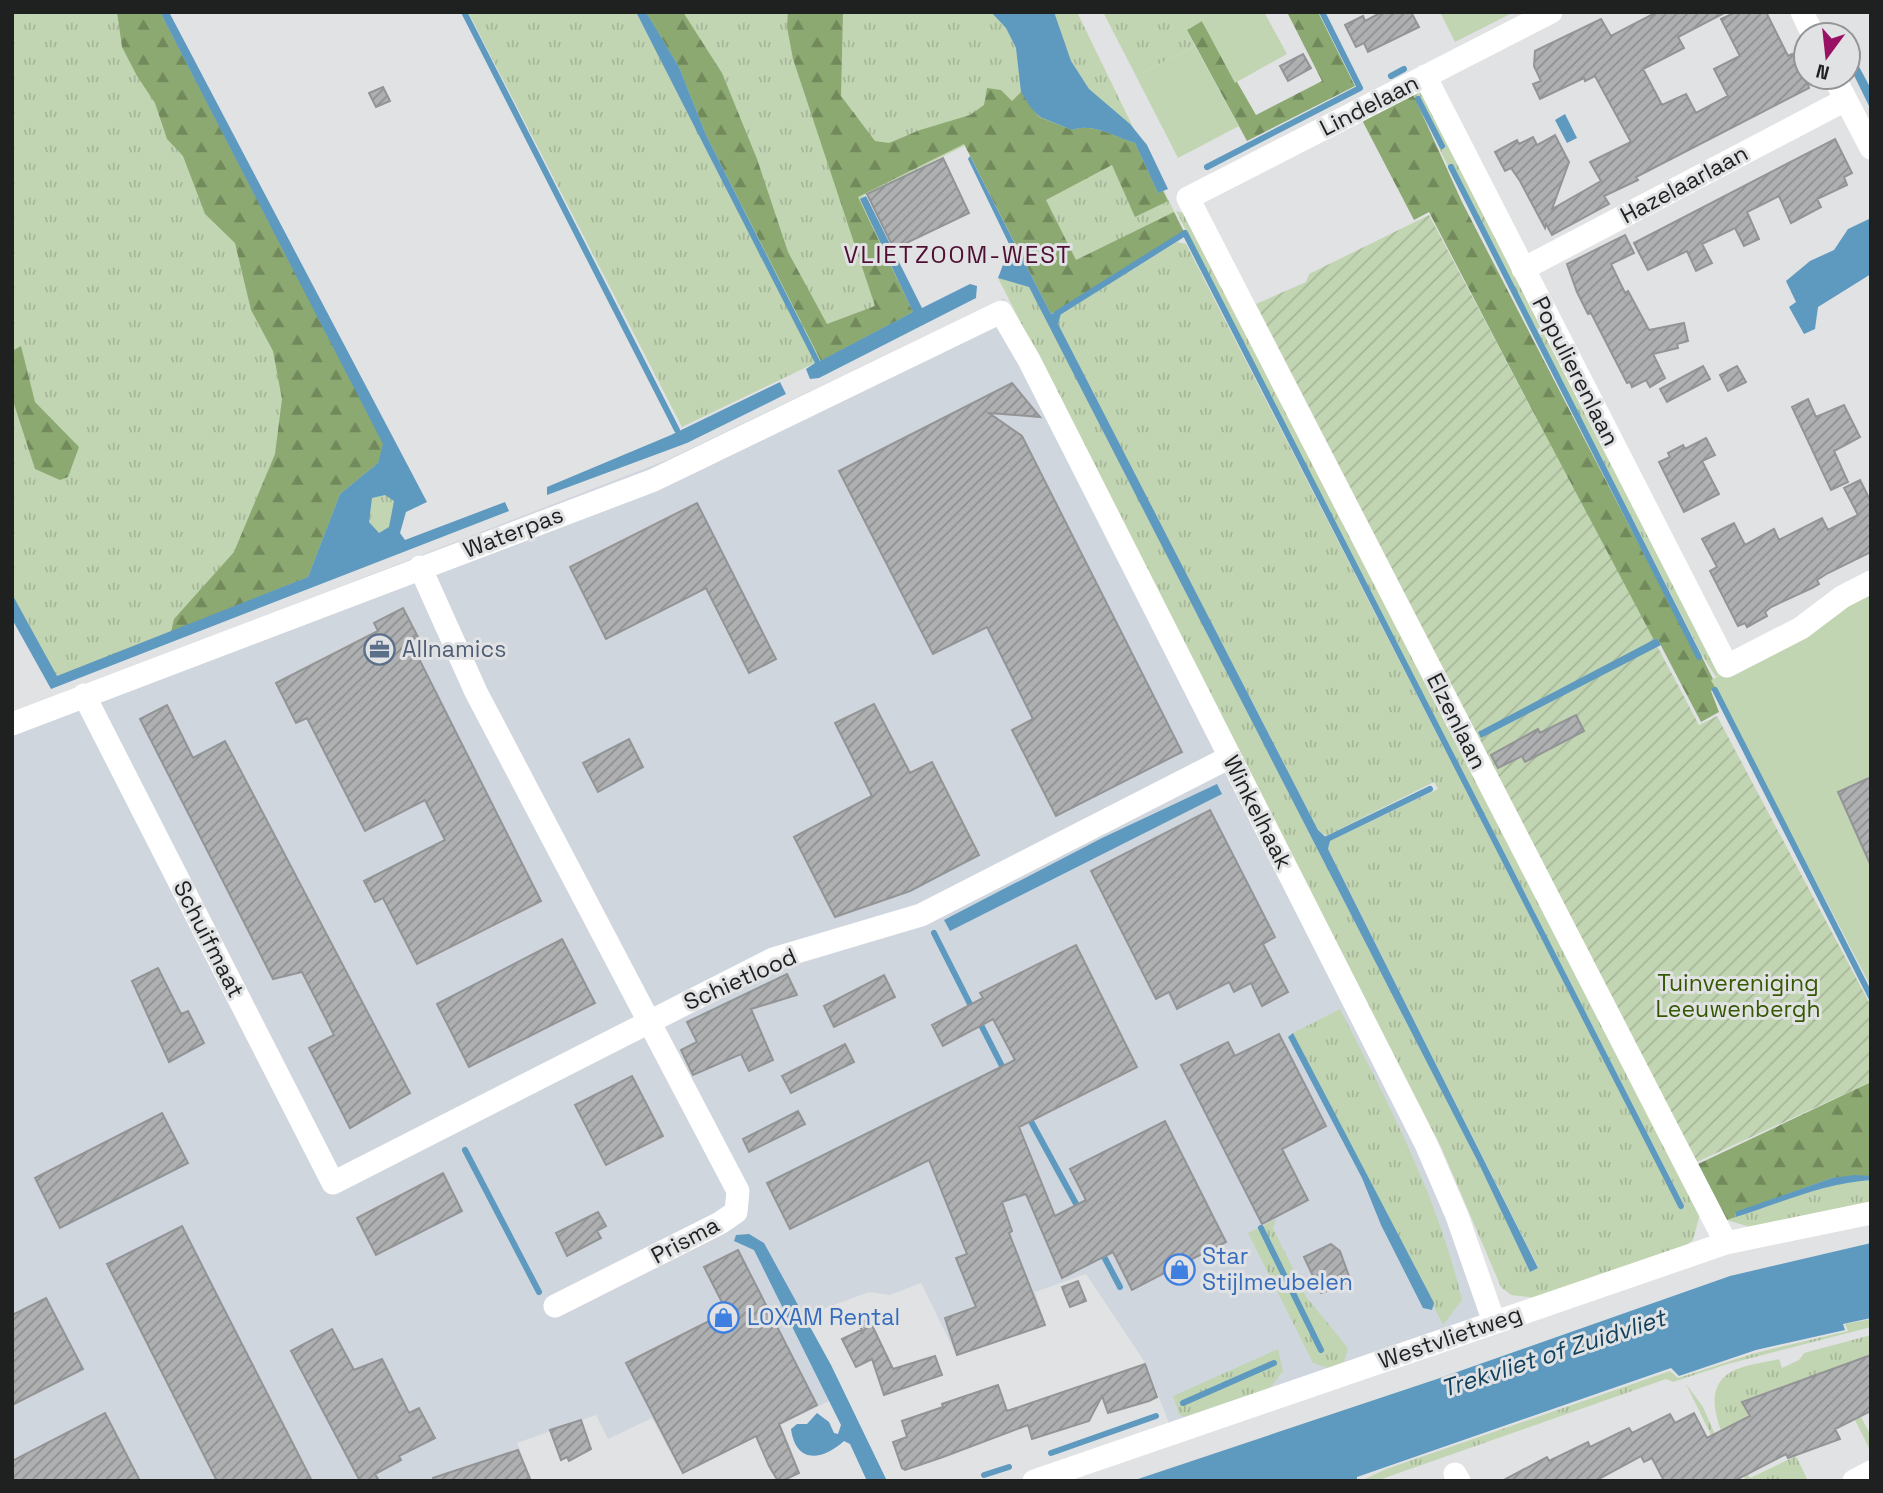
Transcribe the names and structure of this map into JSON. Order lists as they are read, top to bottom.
{
  "streets": {
    "street": [
      "Lindelaan",
      "Hazelaarlaan",
      "Populierenlaan",
      "Waterpas",
      "Elzenlaan",
      "Winkelhaak",
      "Schuifmaat",
      "Schietlood",
      "Prisma",
      "Westvlietweg"
    ]
  },
  "crossings": [
    ["Lindelaan", "Populierenlaan"],
    ["Lindelaan", "Elzenlaan"],
    ["Hazelaarlaan", "Populierenlaan"],
    ["Waterpas", "Winkelhaak"],
    ["Waterpas", "Schuifmaat"],
    ["Elzenlaan", "Westvlietweg"],
    ["Winkelhaak", "Schietlood"],
    ["Winkelhaak", "Westvlietweg"],
    ["Schuifmaat", "Schietlood"],
    ["Schietlood", "Prisma"]
  ],
  "districts": ["VLIETZOOM-WEST"],
  "water": ["Trekvliet of Zuidvliet"],
  "parks": ["Tuinvereniging Leeuwenbergh"],
  "places": {
    "office": ["Allnamics"],
    "shop": ["Star Stijlmeubelen", "LOXAM Rental"]
  },
  "north": "bottom"
}
